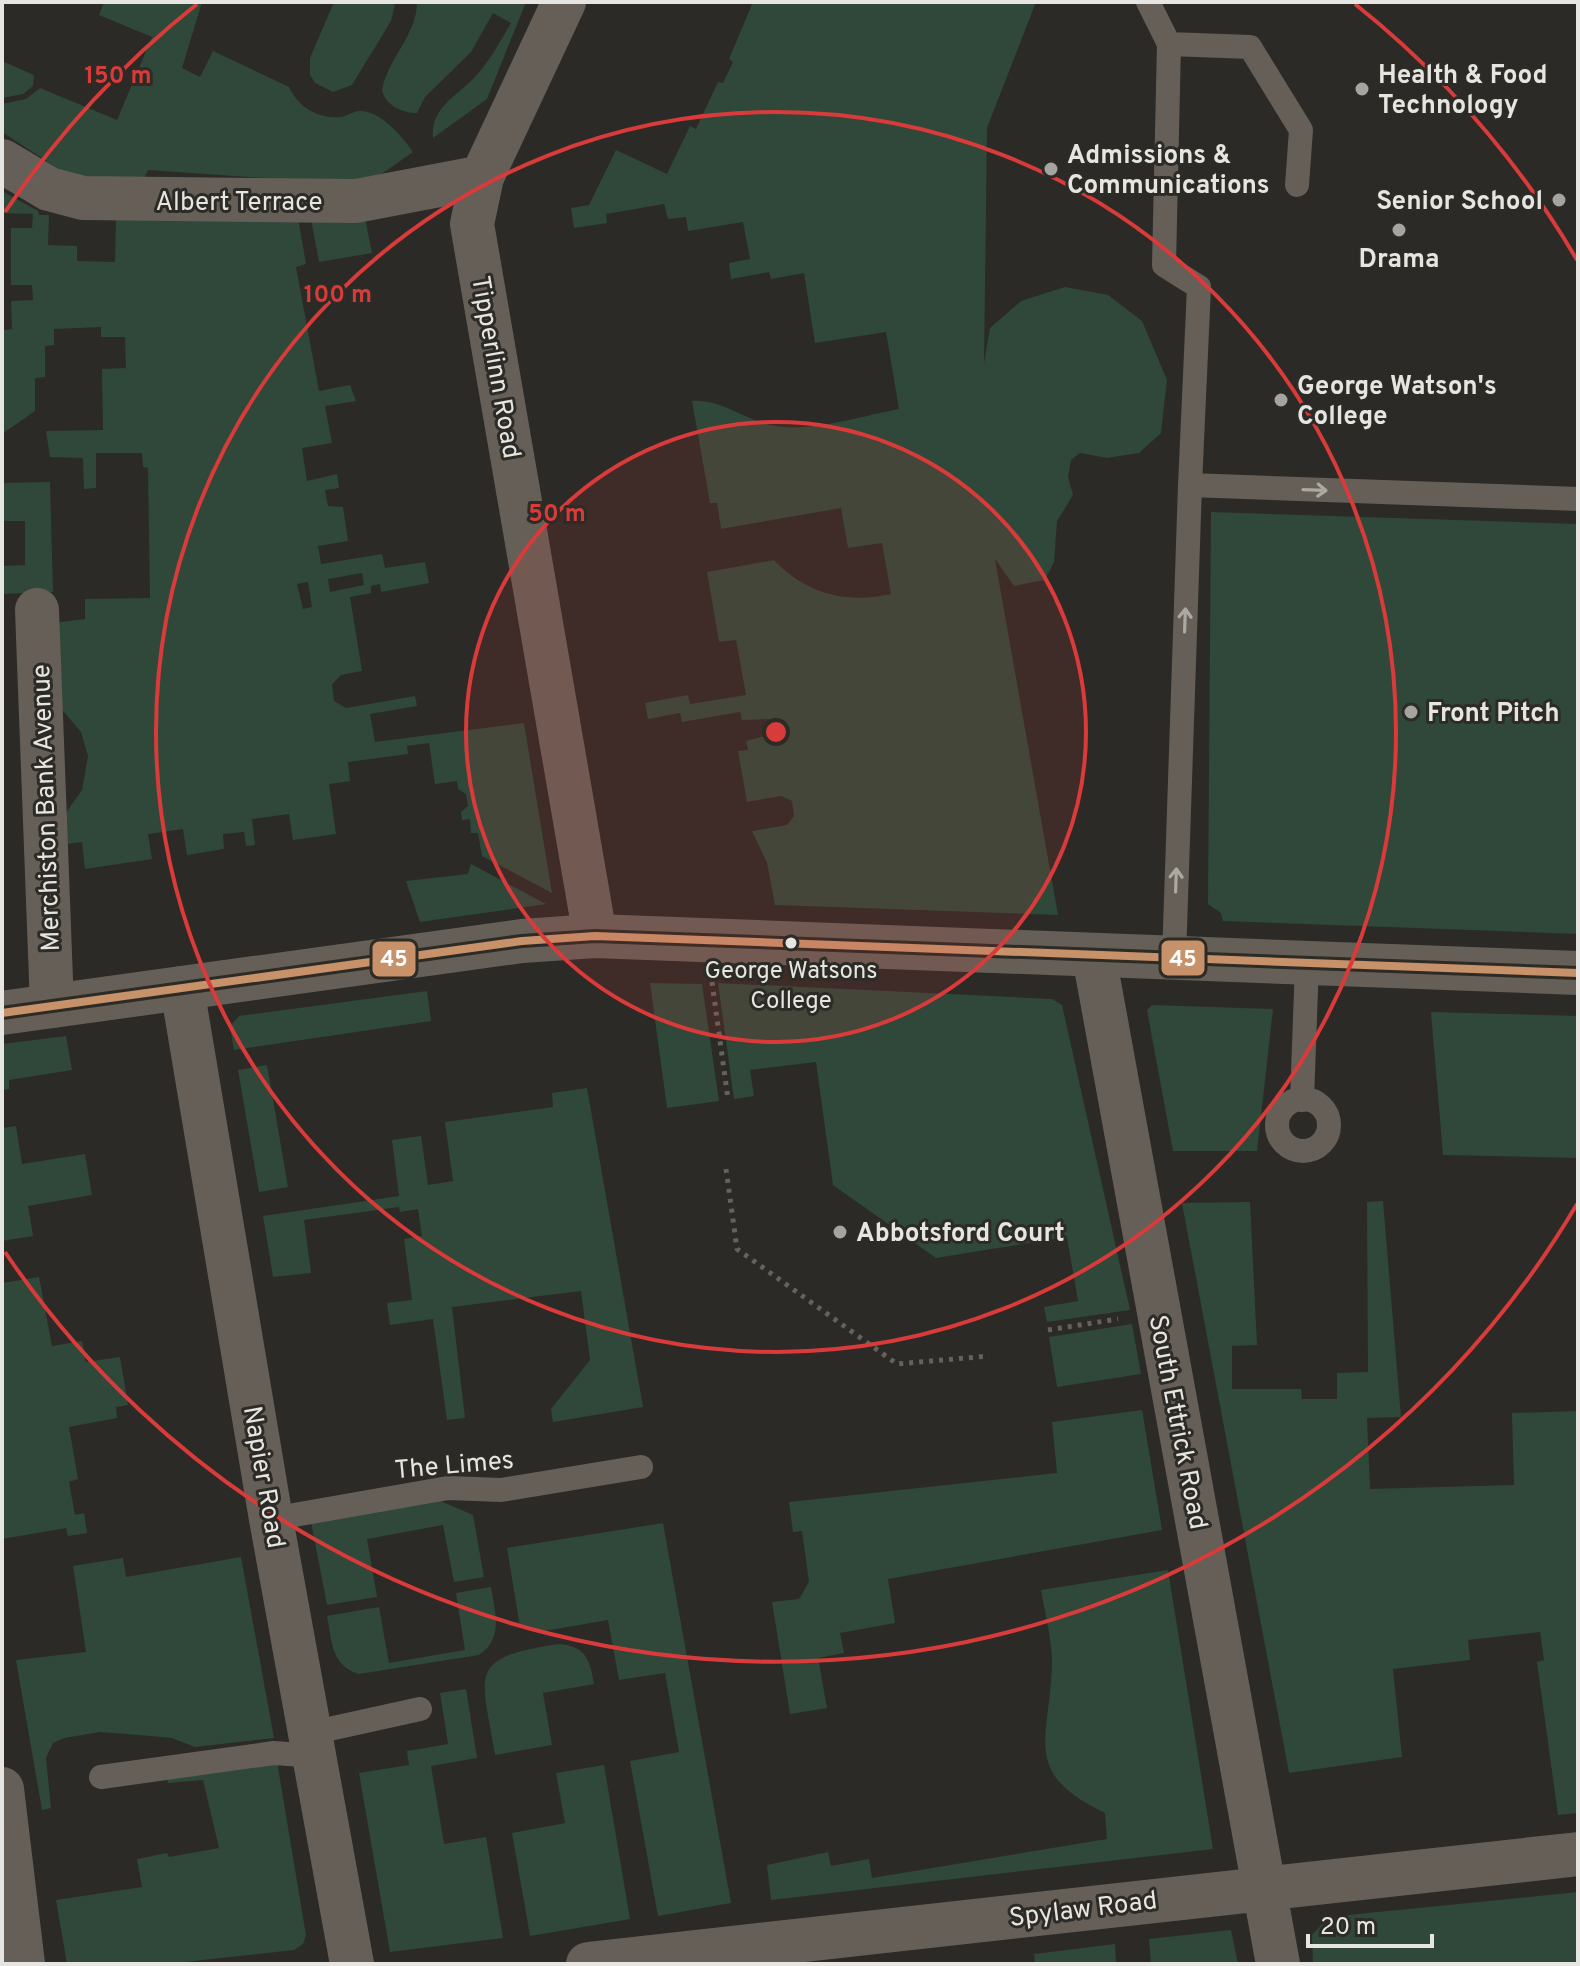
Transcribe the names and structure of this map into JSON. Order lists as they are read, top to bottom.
{
  "streets": {
    "street": [
      "Albert Terrace",
      "Tipperlinn Road",
      "Merchiston Bank Avenue",
      "South Ettrick Road",
      "Napier Road",
      "Spylaw Road"
    ],
    "lane": ["The Limes"]
  },
  "crossings": [
    ["Albert Terrace", "Tipperlinn Road"],
    ["South Ettrick Road", "Spylaw Road"],
    ["The Limes", "Napier Road"]
  ],
  "places": [
    "Health & Food Technology",
    "Admissions & Communications",
    "Senior School",
    "Drama",
    "George Watson's College",
    "Front Pitch",
    "George Watsons College",
    "Abbotsford Court"
  ],
  "lines": ["transit line 45"],
  "scale_bar": "20 m",
  "rings": ["150 m", "100 m", "50 m"]
}
